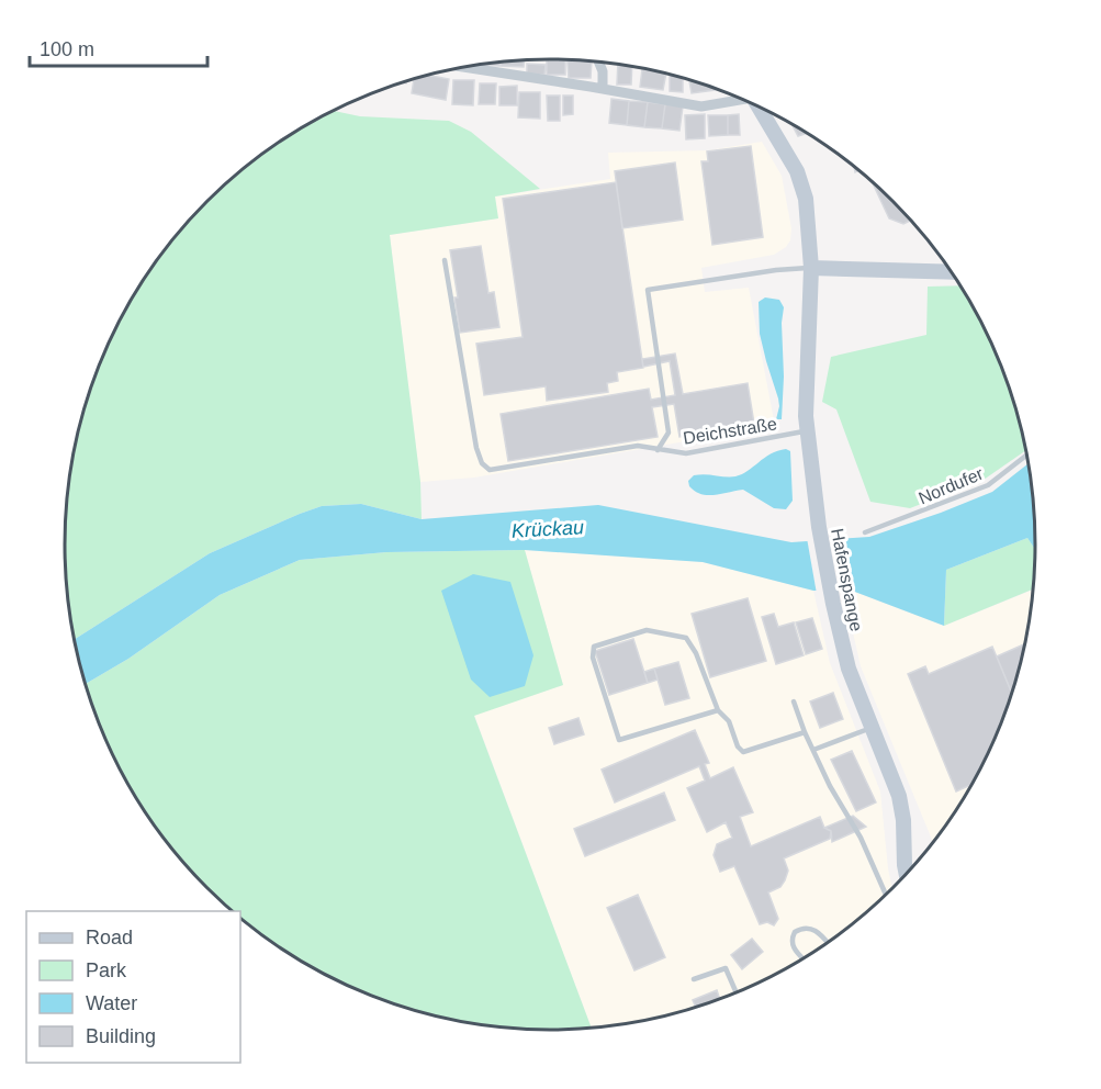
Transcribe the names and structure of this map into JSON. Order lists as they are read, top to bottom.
{
  "streets": {
    "street": ["Hafenspange"],
    "lane": ["Deichstraße", "Nordufer"]
  },
  "crossings": [
    ["Deichstraße", "Hafenspange"]
  ],
  "water": ["Krückau"],
  "legend": [
    "Road",
    "Park",
    "Water",
    "Building"
  ],
  "scale_bar": "100 m"
}
